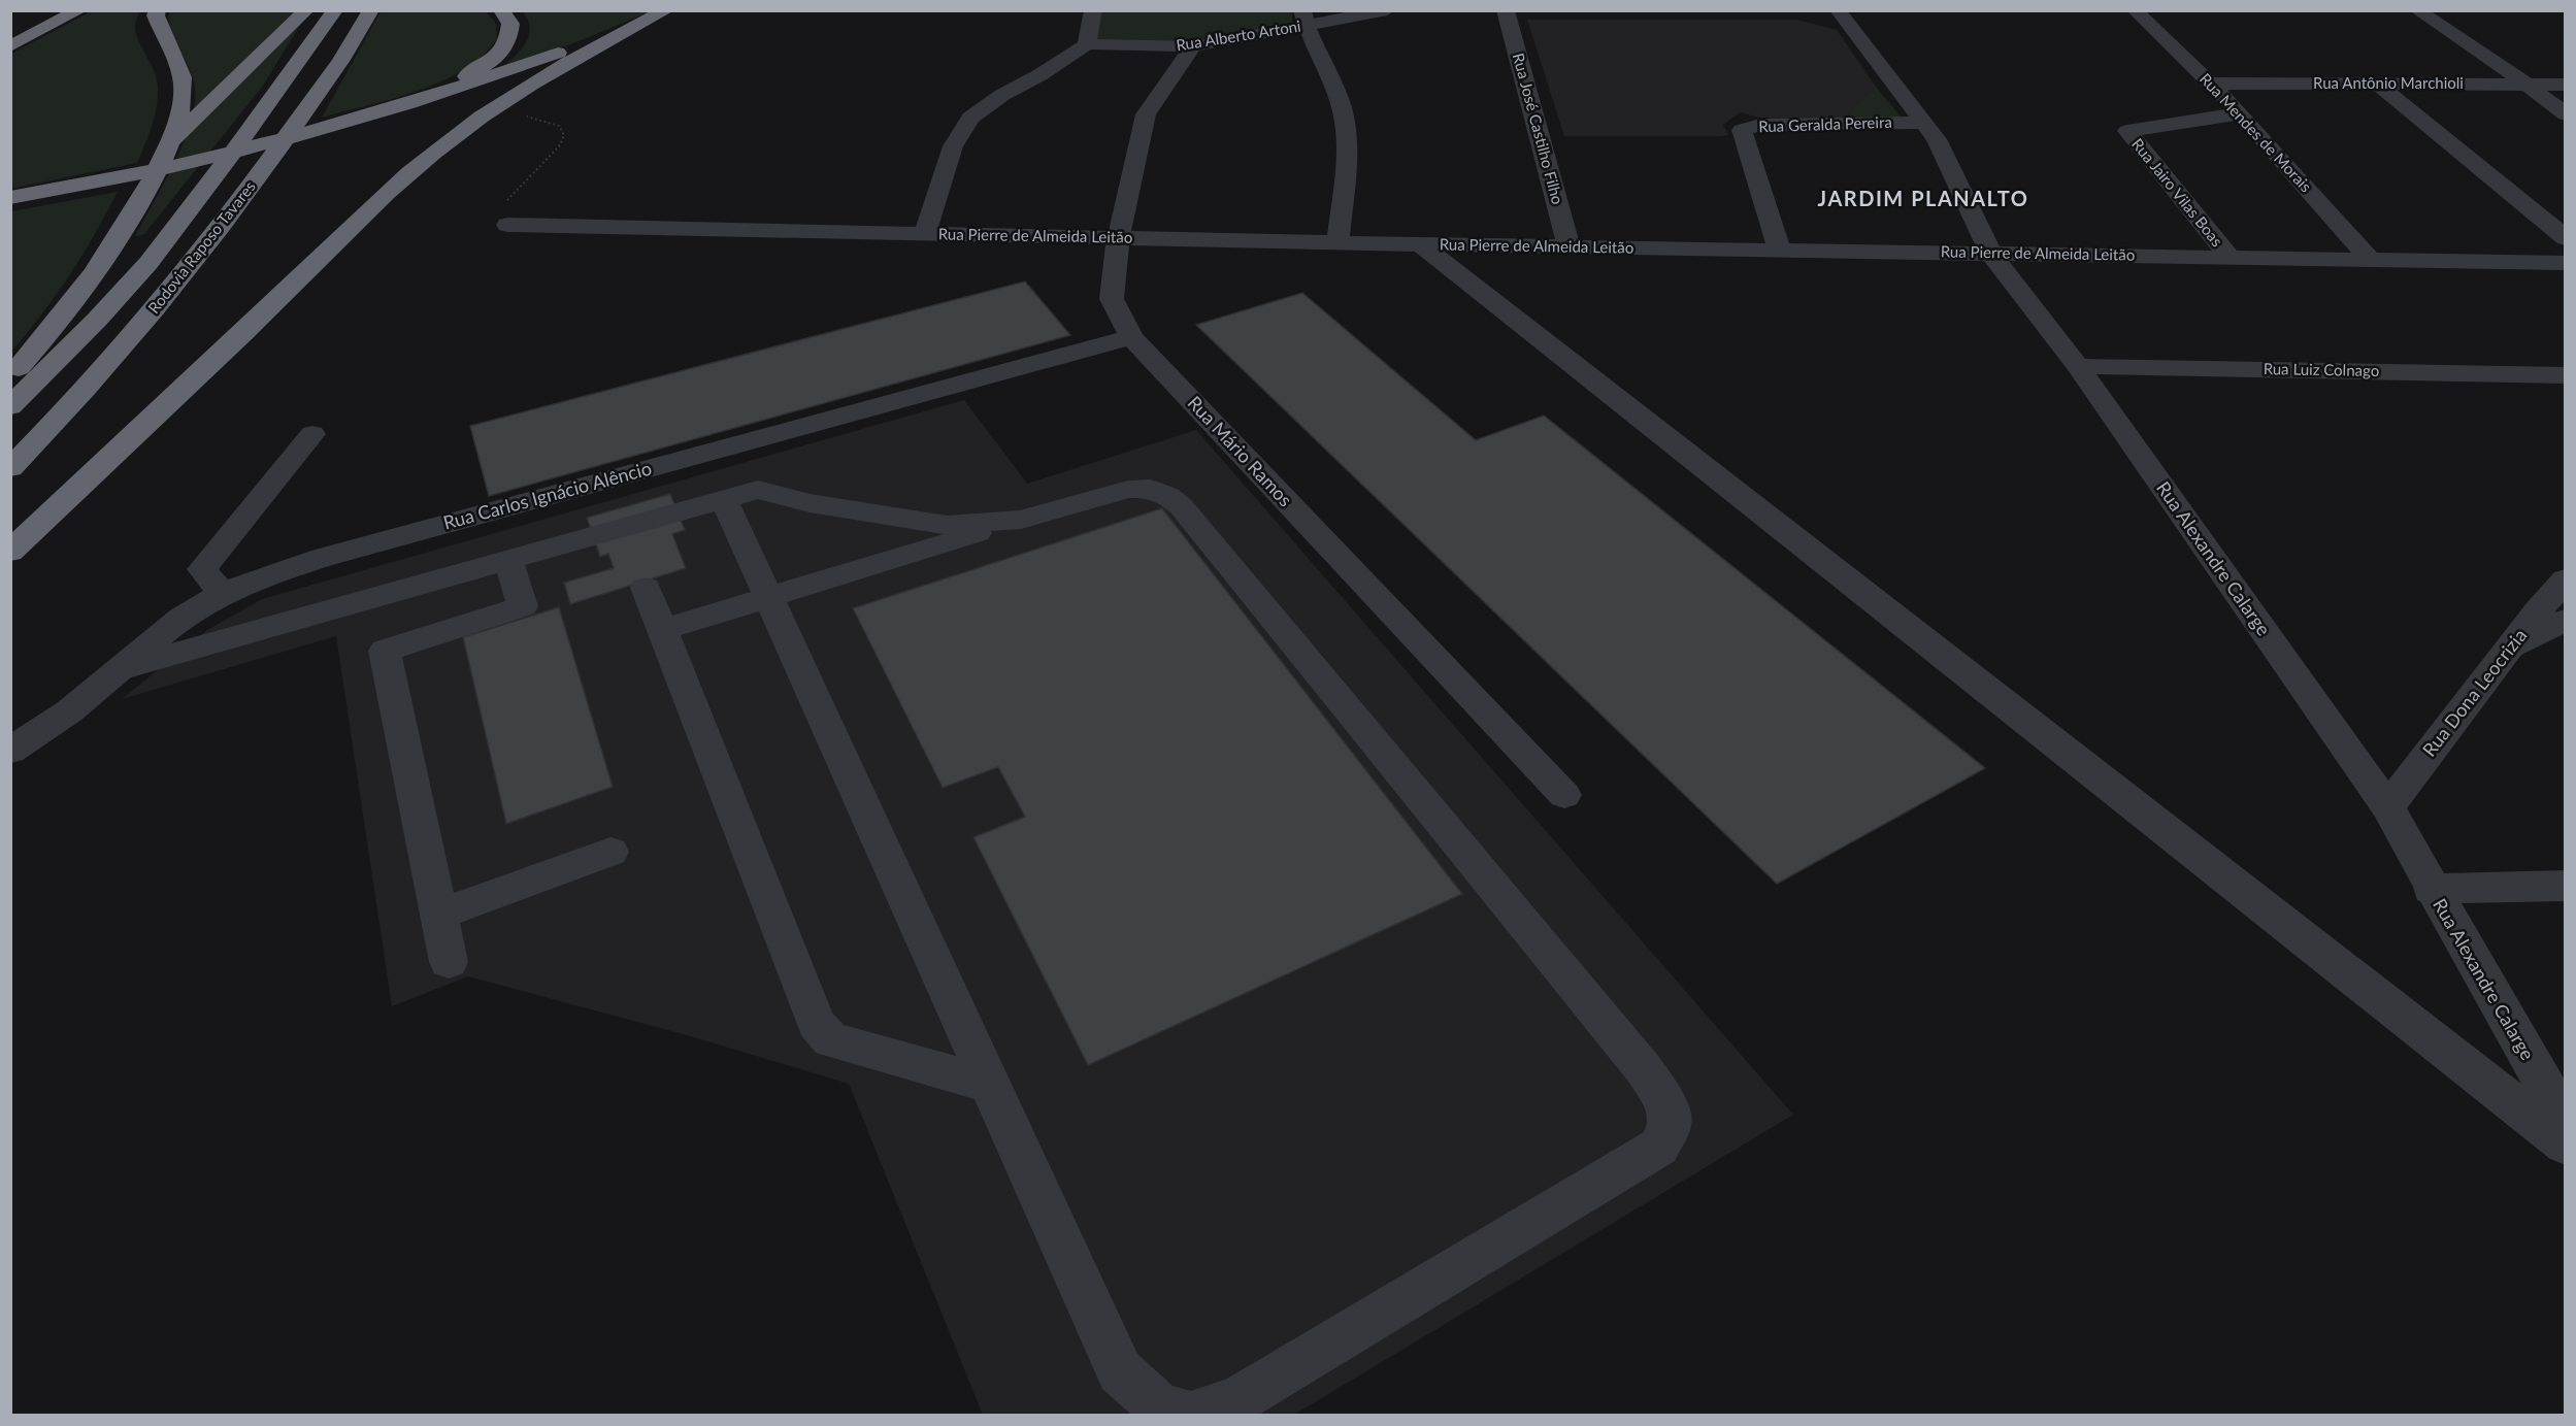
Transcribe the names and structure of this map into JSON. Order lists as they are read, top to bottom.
{
  "streets": {
    "highway": ["Rodovia Raposo Tavares"],
    "street": [
      "Rua Alberto Artoni",
      "Rua Antônio Marchioli",
      "Rua Geralda Pereira",
      "Rua José Castilho Filho",
      "Rua Mendes de Morais",
      "Rua Jairo Vilas Boas",
      "Rua Pierre de Almeida Leitão",
      "Rua Luiz Colnago",
      "Rua Mário Ramos",
      "Rua Carlos Ignácio Alêncio",
      "Rua Alexandre Calarge",
      "Rua Dona Leocrizia"
    ]
  },
  "crossings": [
    ["Rua Alberto Artoni", "Rua Mário Ramos"],
    ["Rua Antônio Marchioli", "Rua Mendes de Morais"],
    ["Rua Geralda Pereira", "Rua Pierre de Almeida Leitão"],
    ["Rua Geralda Pereira", "Rua Alexandre Calarge"],
    ["Rua José Castilho Filho", "Rua Pierre de Almeida Leitão"],
    ["Rua Mendes de Morais", "Rua Jairo Vilas Boas"],
    ["Rua Mendes de Morais", "Rua Pierre de Almeida Leitão"],
    ["Rua Jairo Vilas Boas", "Rua Pierre de Almeida Leitão"],
    ["Rua Pierre de Almeida Leitão", "Rua Mário Ramos"],
    ["Rua Pierre de Almeida Leitão", "Rua Alexandre Calarge"],
    ["Rua Luiz Colnago", "Rua Alexandre Calarge"],
    ["Rua Mário Ramos", "Rua Carlos Ignácio Alêncio"],
    ["Rua Alexandre Calarge", "Rua Dona Leocrizia"]
  ],
  "districts": ["JARDIM PLANALTO"]
}
